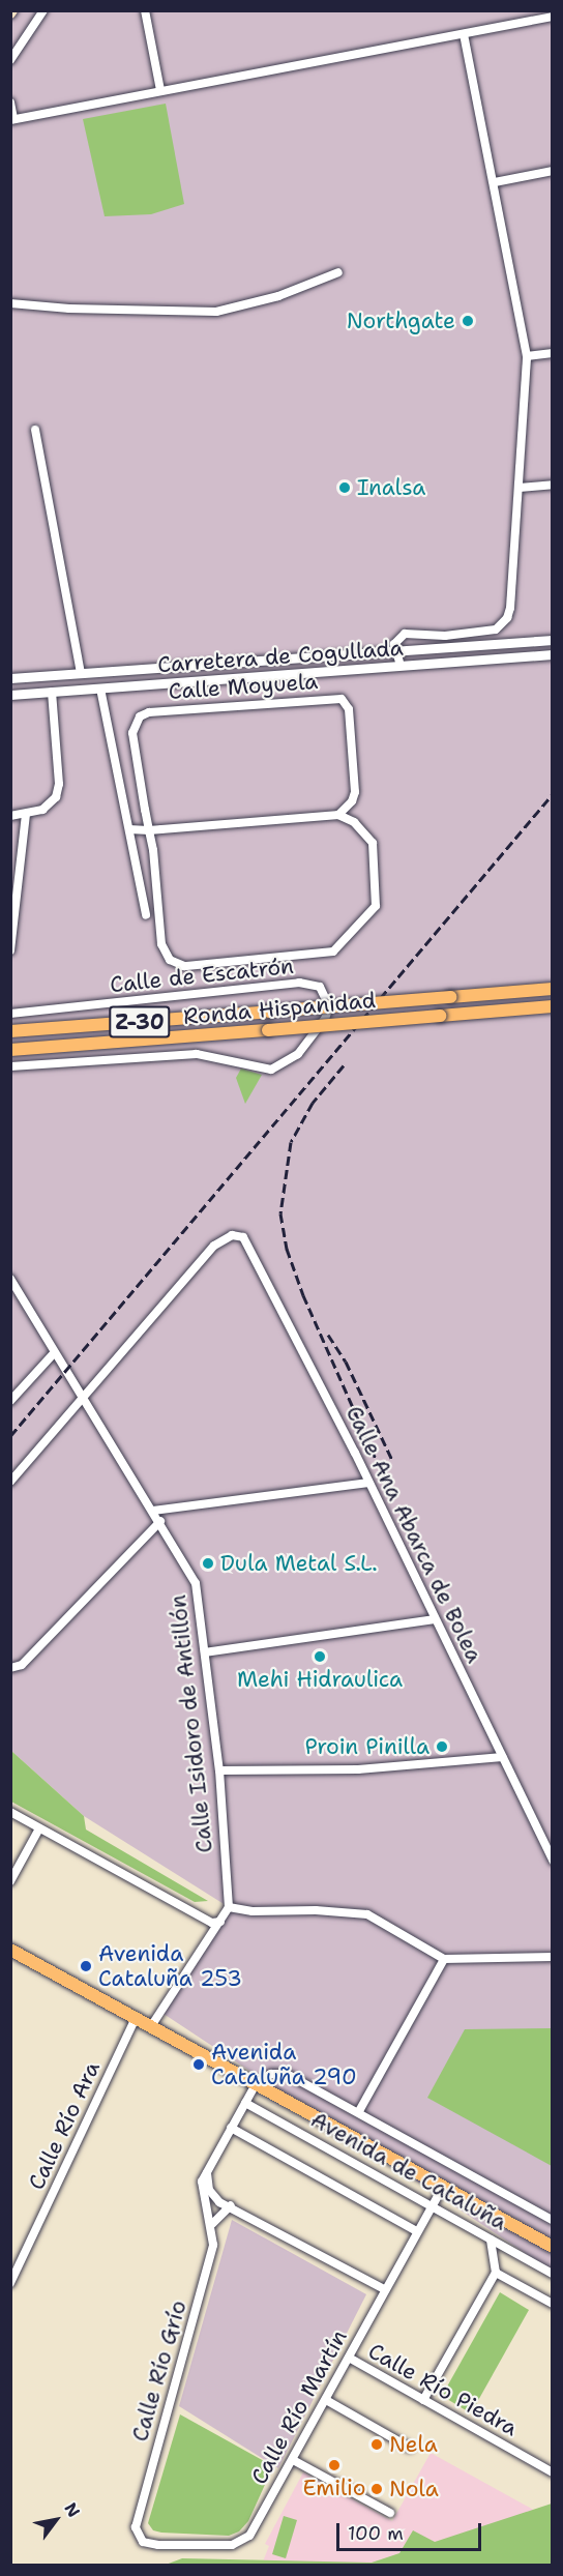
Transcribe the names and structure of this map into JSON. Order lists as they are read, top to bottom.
{
  "streets": {
    "main road": ["Ronda Hispanidad", "Z-30", "Avenida de Cataluña"],
    "street": [
      "Carretera de Cogullada",
      "Calle Moyuela",
      "Calle de Escatrón",
      "Calle Ana Abarca de Bolea",
      "Calle Isidoro de Antillón",
      "Calle Río Ara",
      "Calle Río Grío",
      "Calle Río Piedra",
      "Calle Río Martín"
    ]
  },
  "crossings": [
    ["Calle Ana Abarca de Bolea", "Calle Isidoro de Antillón"],
    ["Calle Río Ara", "Avenida de Cataluña"],
    ["Avenida de Cataluña", "Calle Río Grío"],
    ["Avenida de Cataluña", "Calle Río Martín"],
    ["Calle Río Grío", "Calle Río Martín"],
    ["Calle Río Piedra", "Calle Río Martín"]
  ],
  "places": [
    "Northgate",
    "Inalsa",
    "Dula Metal S.L.",
    "Mehi Hidraulica",
    "Proin Pinilla",
    "Avenida Cataluña 253",
    "Avenida Cataluña 290",
    "Nela",
    "Emilio",
    "Nola"
  ],
  "scale_bar": "100 m",
  "north": "top right"
}
